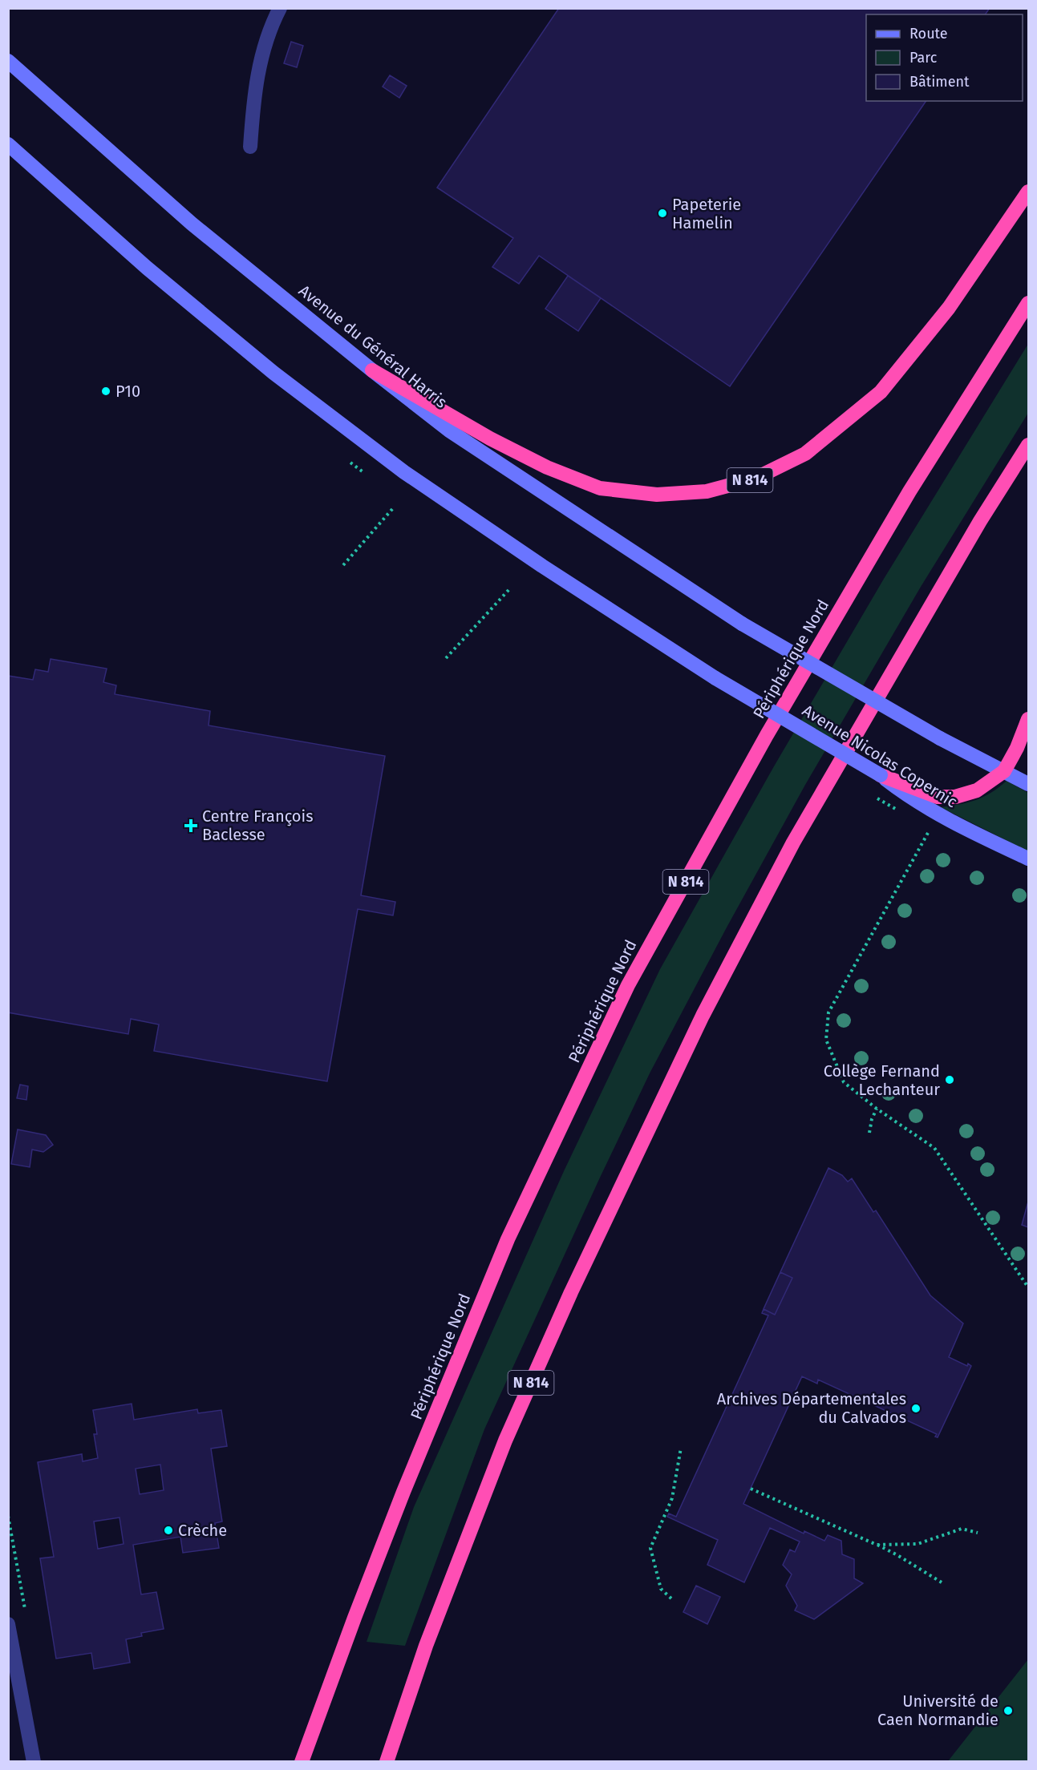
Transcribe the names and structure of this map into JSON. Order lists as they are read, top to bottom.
{
  "streets": {
    "highway": ["N 814", "Périphérique Nord"],
    "main road": ["Avenue du Général Harris", "Avenue Nicolas Copernic"]
  },
  "crossings": [
    ["Avenue du Général Harris", "N 814"]
  ],
  "places": {
    "other": [
      "Papeterie Hamelin",
      "P10",
      "Collège Fernand Lechanteur",
      "Archives Départementales du Calvados",
      "Crèche",
      "Université de Caen Normandie"
    ],
    "health": ["Centre François Baclesse"]
  },
  "legend": ["Route", "Parc", "Bâtiment"]
}
